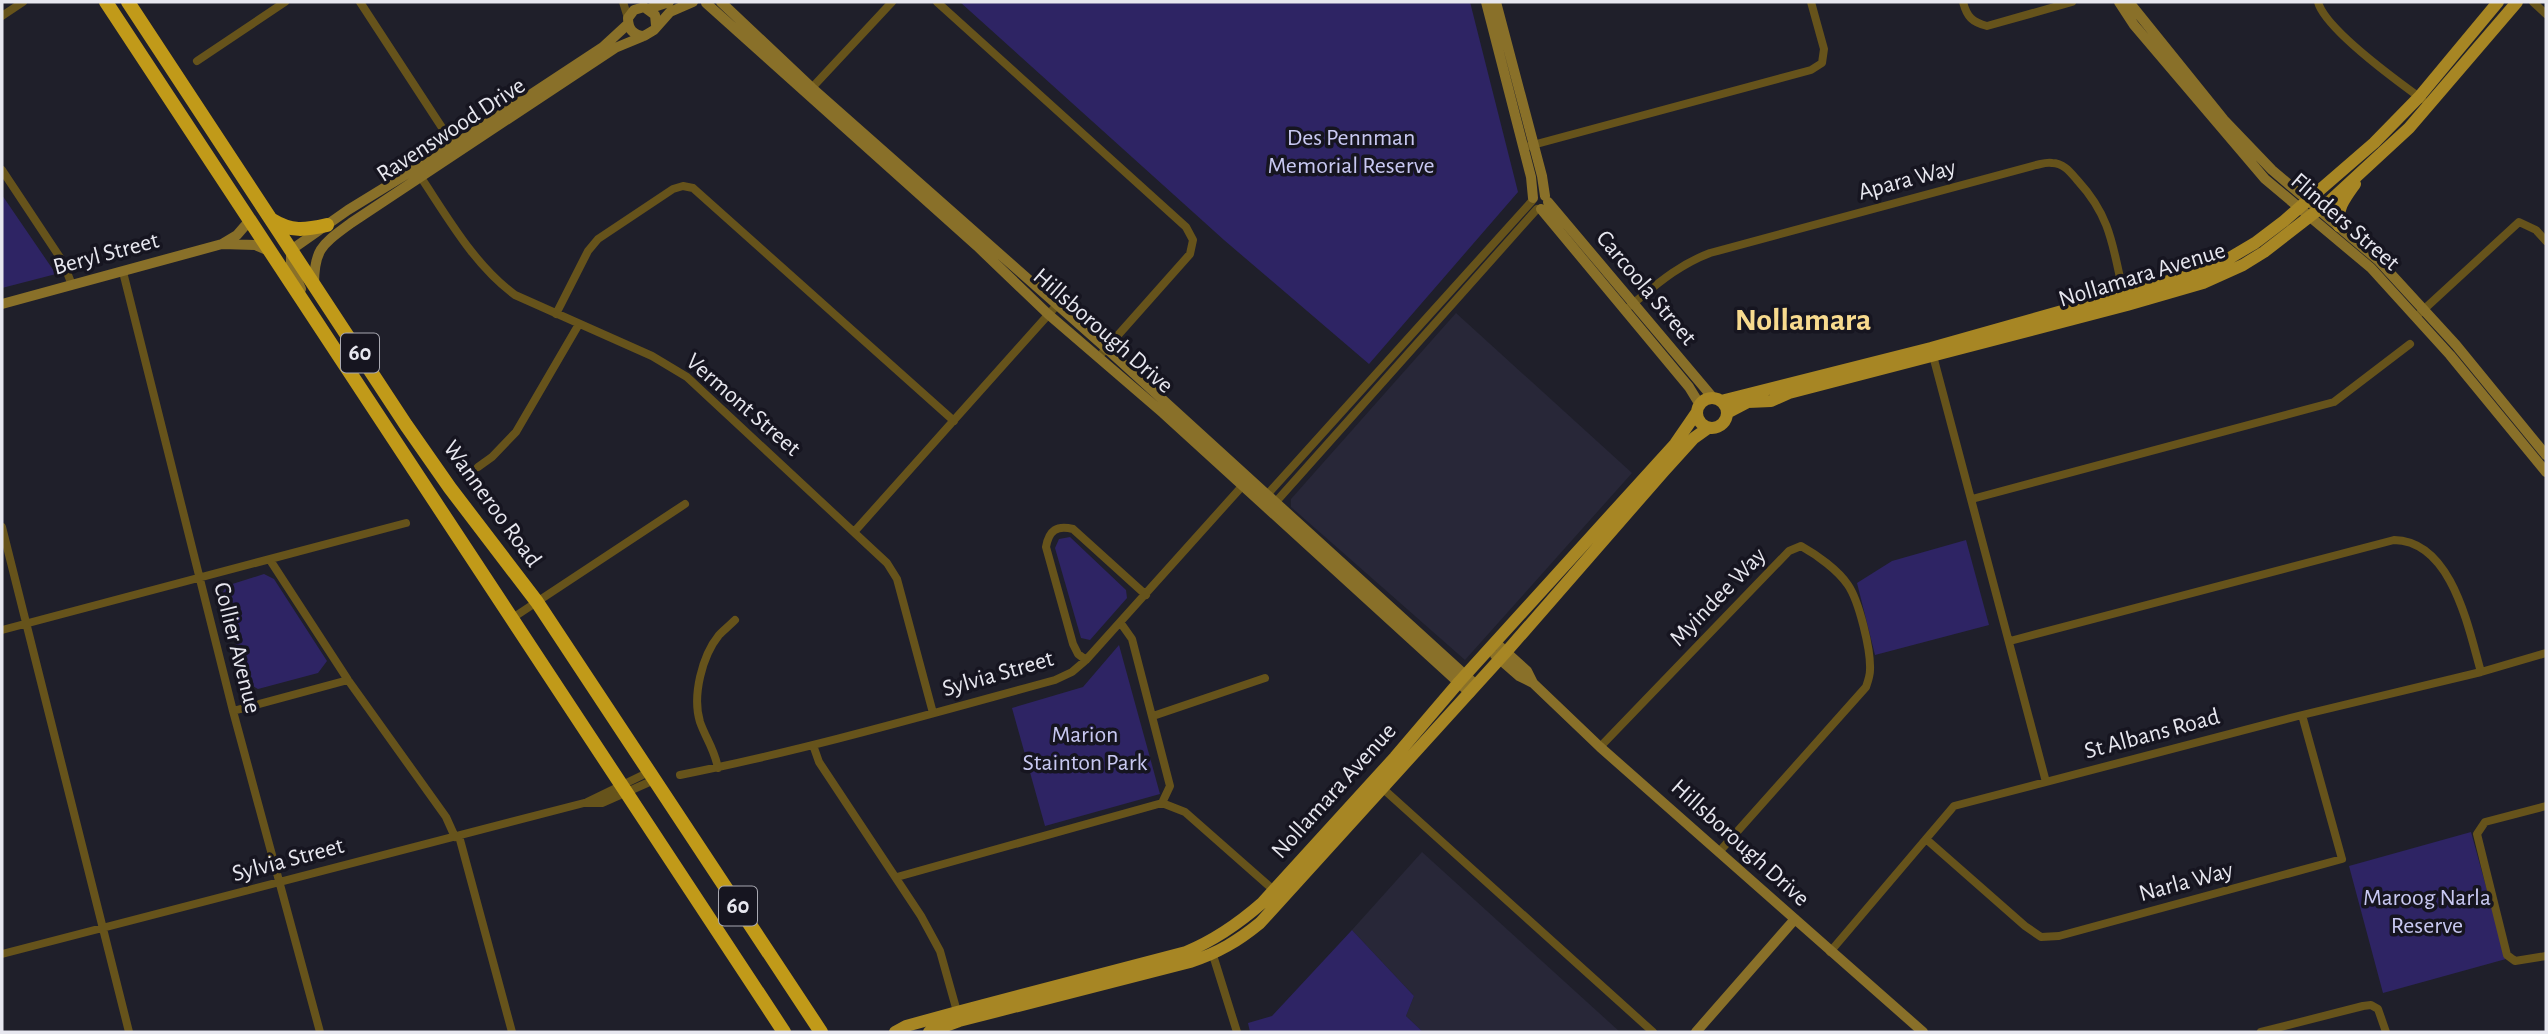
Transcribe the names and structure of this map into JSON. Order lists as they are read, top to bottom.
{
  "streets": {
    "highway": ["60", "Wanneroo Road"],
    "main road": ["Nollamara Avenue"],
    "street": [
      "Ravenswood Drive",
      "Apara Way",
      "Flinders Street",
      "Beryl Street",
      "Carcoola Street",
      "Hillsborough Drive",
      "Vermont Street",
      "Myindee Way",
      "Collier Avenue",
      "Sylvia Street",
      "St Albans Road",
      "Narla Way"
    ]
  },
  "crossings": [
    ["Ravenswood Drive", "Vermont Street"],
    ["Ravenswood Drive", "Wanneroo Road"],
    ["Apara Way", "Nollamara Avenue"],
    ["Apara Way", "Carcoola Street"],
    ["Flinders Street", "Nollamara Avenue"],
    ["Beryl Street", "Wanneroo Road"],
    ["Beryl Street", "Collier Avenue"],
    ["Nollamara Avenue", "Carcoola Street"],
    ["Nollamara Avenue", "Hillsborough Drive"],
    ["Hillsborough Drive", "Myindee Way"],
    ["Hillsborough Drive", "Sylvia Street"],
    ["Hillsborough Drive", "St Albans Road"],
    ["Vermont Street", "Sylvia Street"],
    ["Wanneroo Road", "Sylvia Street"],
    ["Collier Avenue", "Sylvia Street"],
    ["St Albans Road", "Narla Way"]
  ],
  "districts": ["Nollamara"],
  "parks": ["Des Pennman Memorial Reserve", "Marion Stainton Park", "Maroog Narla Reserve"]
}
